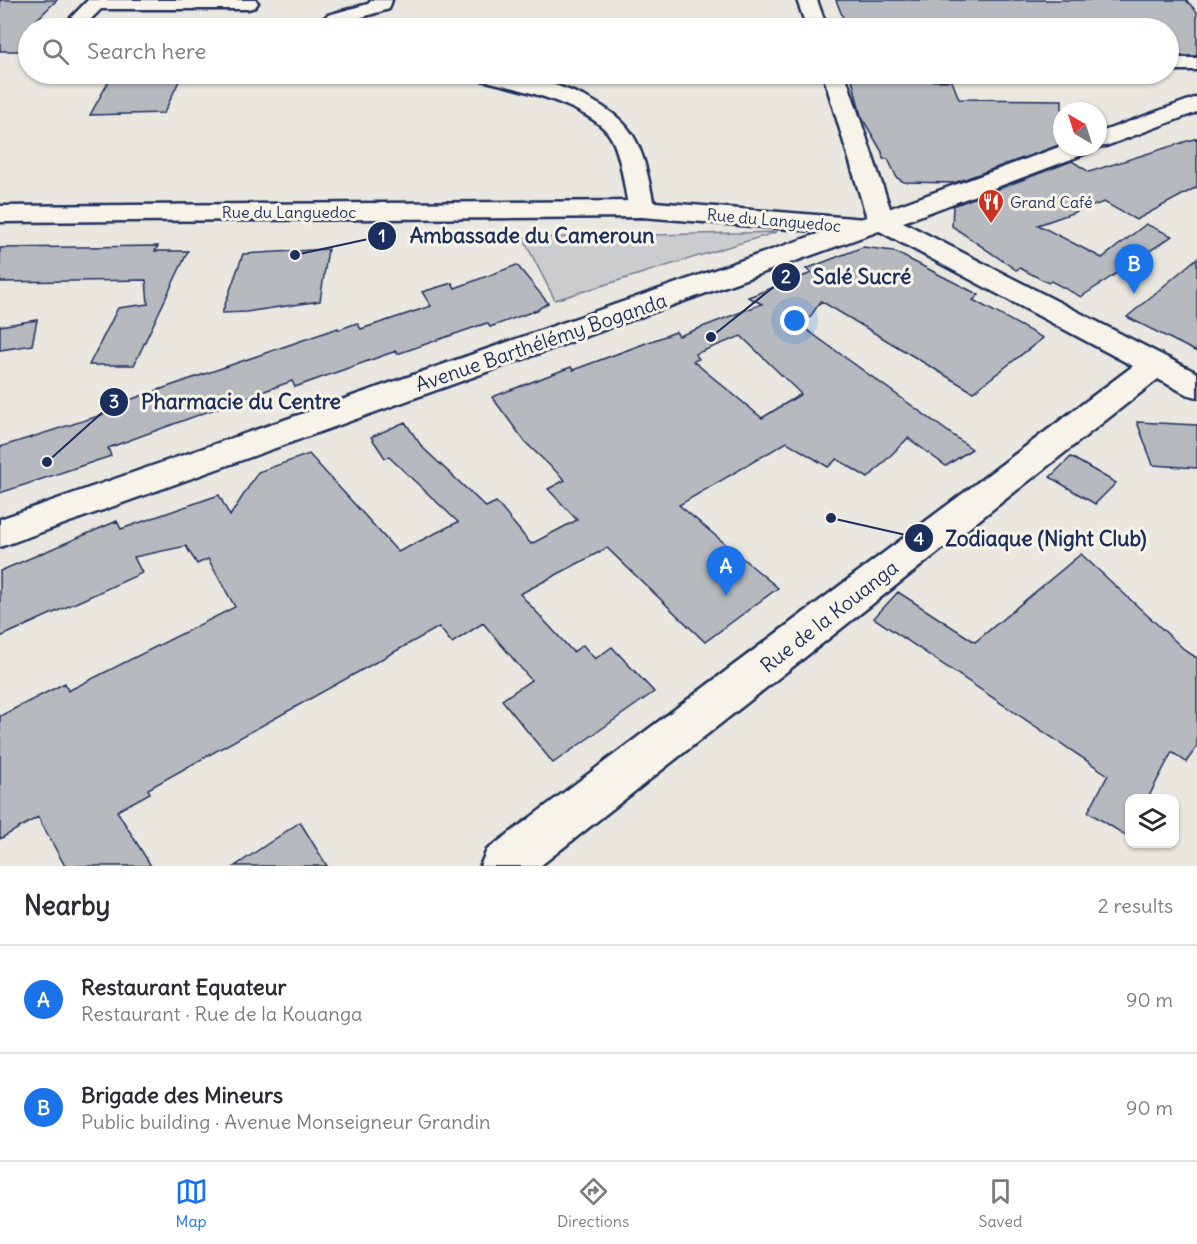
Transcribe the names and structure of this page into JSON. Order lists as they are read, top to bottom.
{
  "streets": {
    "street": ["Rue du Languedoc", "Avenue Barthélémy Boganda", "Rue de la Kouanga"]
  },
  "crossings": [
    ["Rue du Languedoc", "Avenue Barthélémy Boganda"]
  ],
  "places": {
    "restaurant": ["Grand Café"],
    "other": [
      "Ambassade du Cameroun",
      "Salé Sucré",
      "Pharmacie du Centre",
      "Zodiaque (Night Club)"
    ]
  },
  "north": "top left",
  "page": {
    "search": "Search here",
    "pins": ["B", "A"],
    "heading": ["Nearby", "2 results"],
    "list": [
      {
        "mark": "A",
        "name": "Restaurant Equateur",
        "note": "Restaurant · Rue de la Kouanga",
        "value": "90 m"
      },
      {
        "mark": "B",
        "name": "Brigade des Mineurs",
        "note": "Public building · Avenue Monseigneur Grandin",
        "value": "90 m"
      }
    ],
    "nav": ["Map", "Directions", "Saved"]
  }
}
